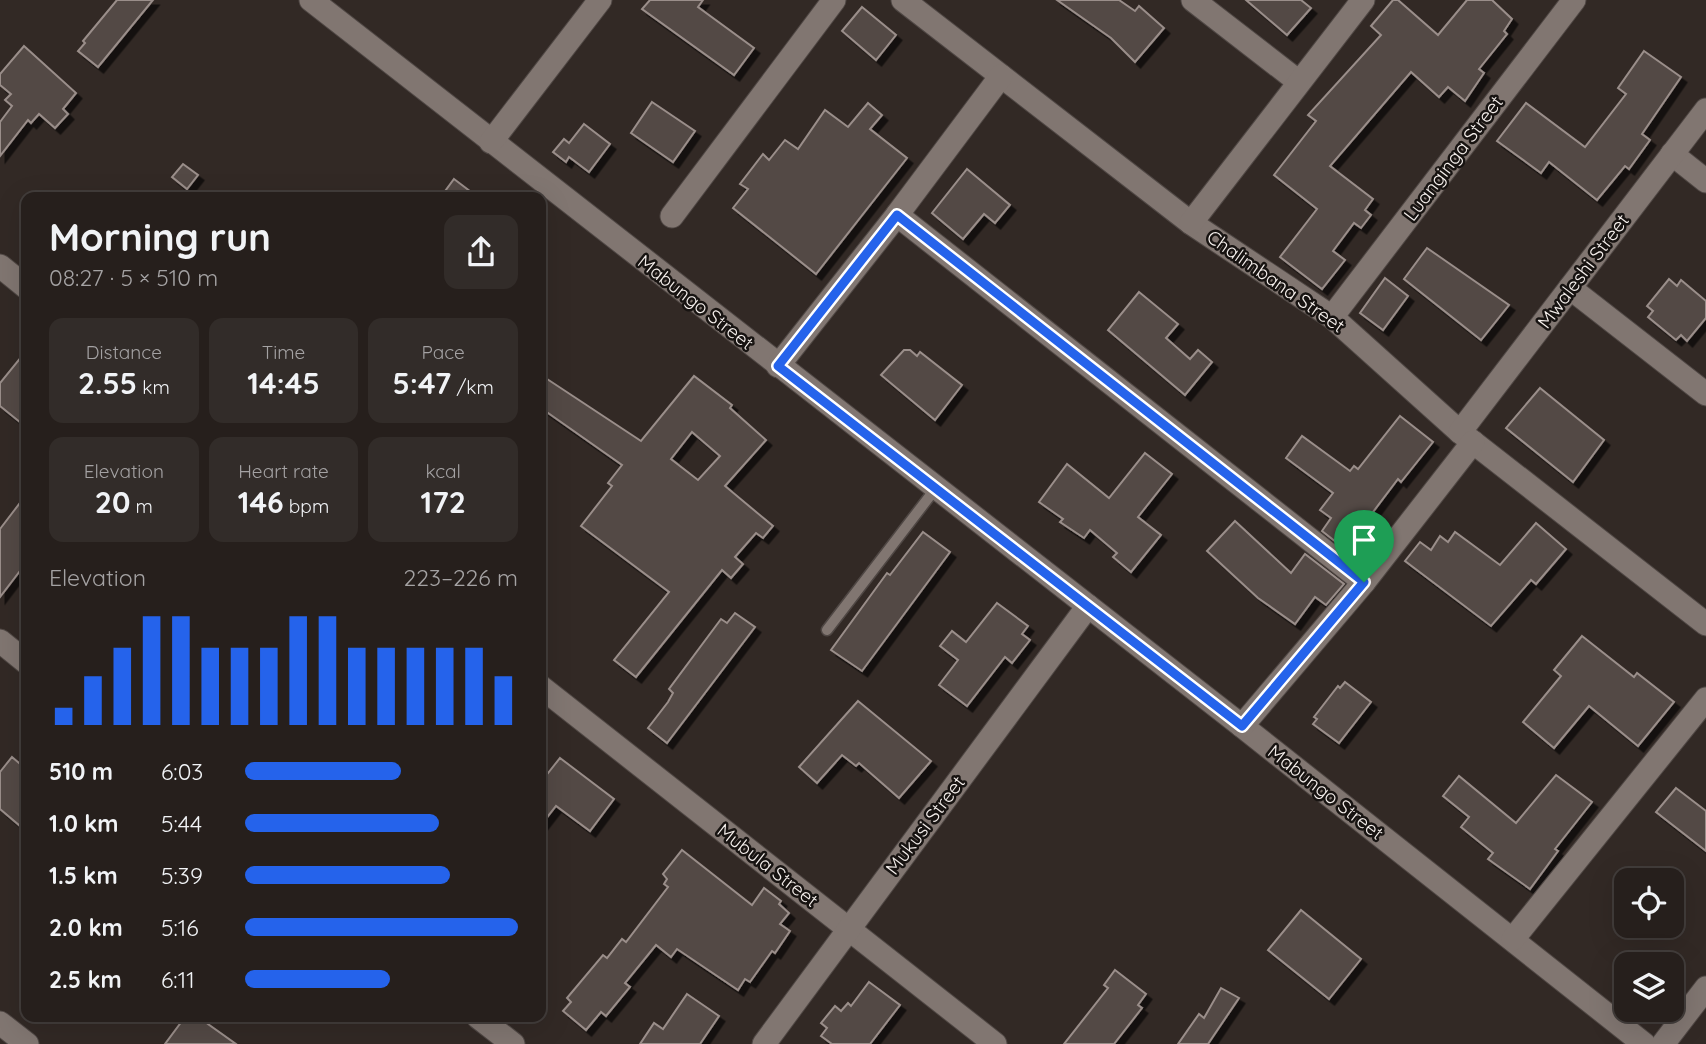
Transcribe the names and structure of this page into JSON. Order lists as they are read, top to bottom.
{
  "streets": {
    "street": [
      "Luanginga Street",
      "Mwaleshi Street",
      "Chalimbana Street",
      "Mabungo Street",
      "Mukusi Street",
      "Mubula Street"
    ]
  },
  "crossings": [
    ["Luanginga Street", "Chalimbana Street"],
    ["Mwaleshi Street", "Chalimbana Street"],
    ["Mwaleshi Street", "Mabungo Street"],
    ["Mabungo Street", "Mukusi Street"],
    ["Mukusi Street", "Mubula Street"]
  ],
  "page": {
    "heading": ["Morning run", "08:27 · 5 × 510 m"],
    "stats": [
      ["Distance", "2.55 km"],
      ["Time", "14:45"],
      ["Pace", "5:47 /km"],
      ["Elevation", "20 m"],
      ["Heart rate", "146 bpm"],
      ["kcal", "172"]
    ],
    "chart": ["Elevation", "223–226 m"],
    "list": [
      {
        "name": "510 m",
        "note": "6:03"
      },
      {
        "name": "1.0 km",
        "note": "5:44"
      },
      {
        "name": "1.5 km",
        "note": "5:39"
      },
      {
        "name": "2.0 km",
        "note": "5:16"
      },
      {
        "name": "2.5 km",
        "note": "6:11"
      }
    ]
  }
}
